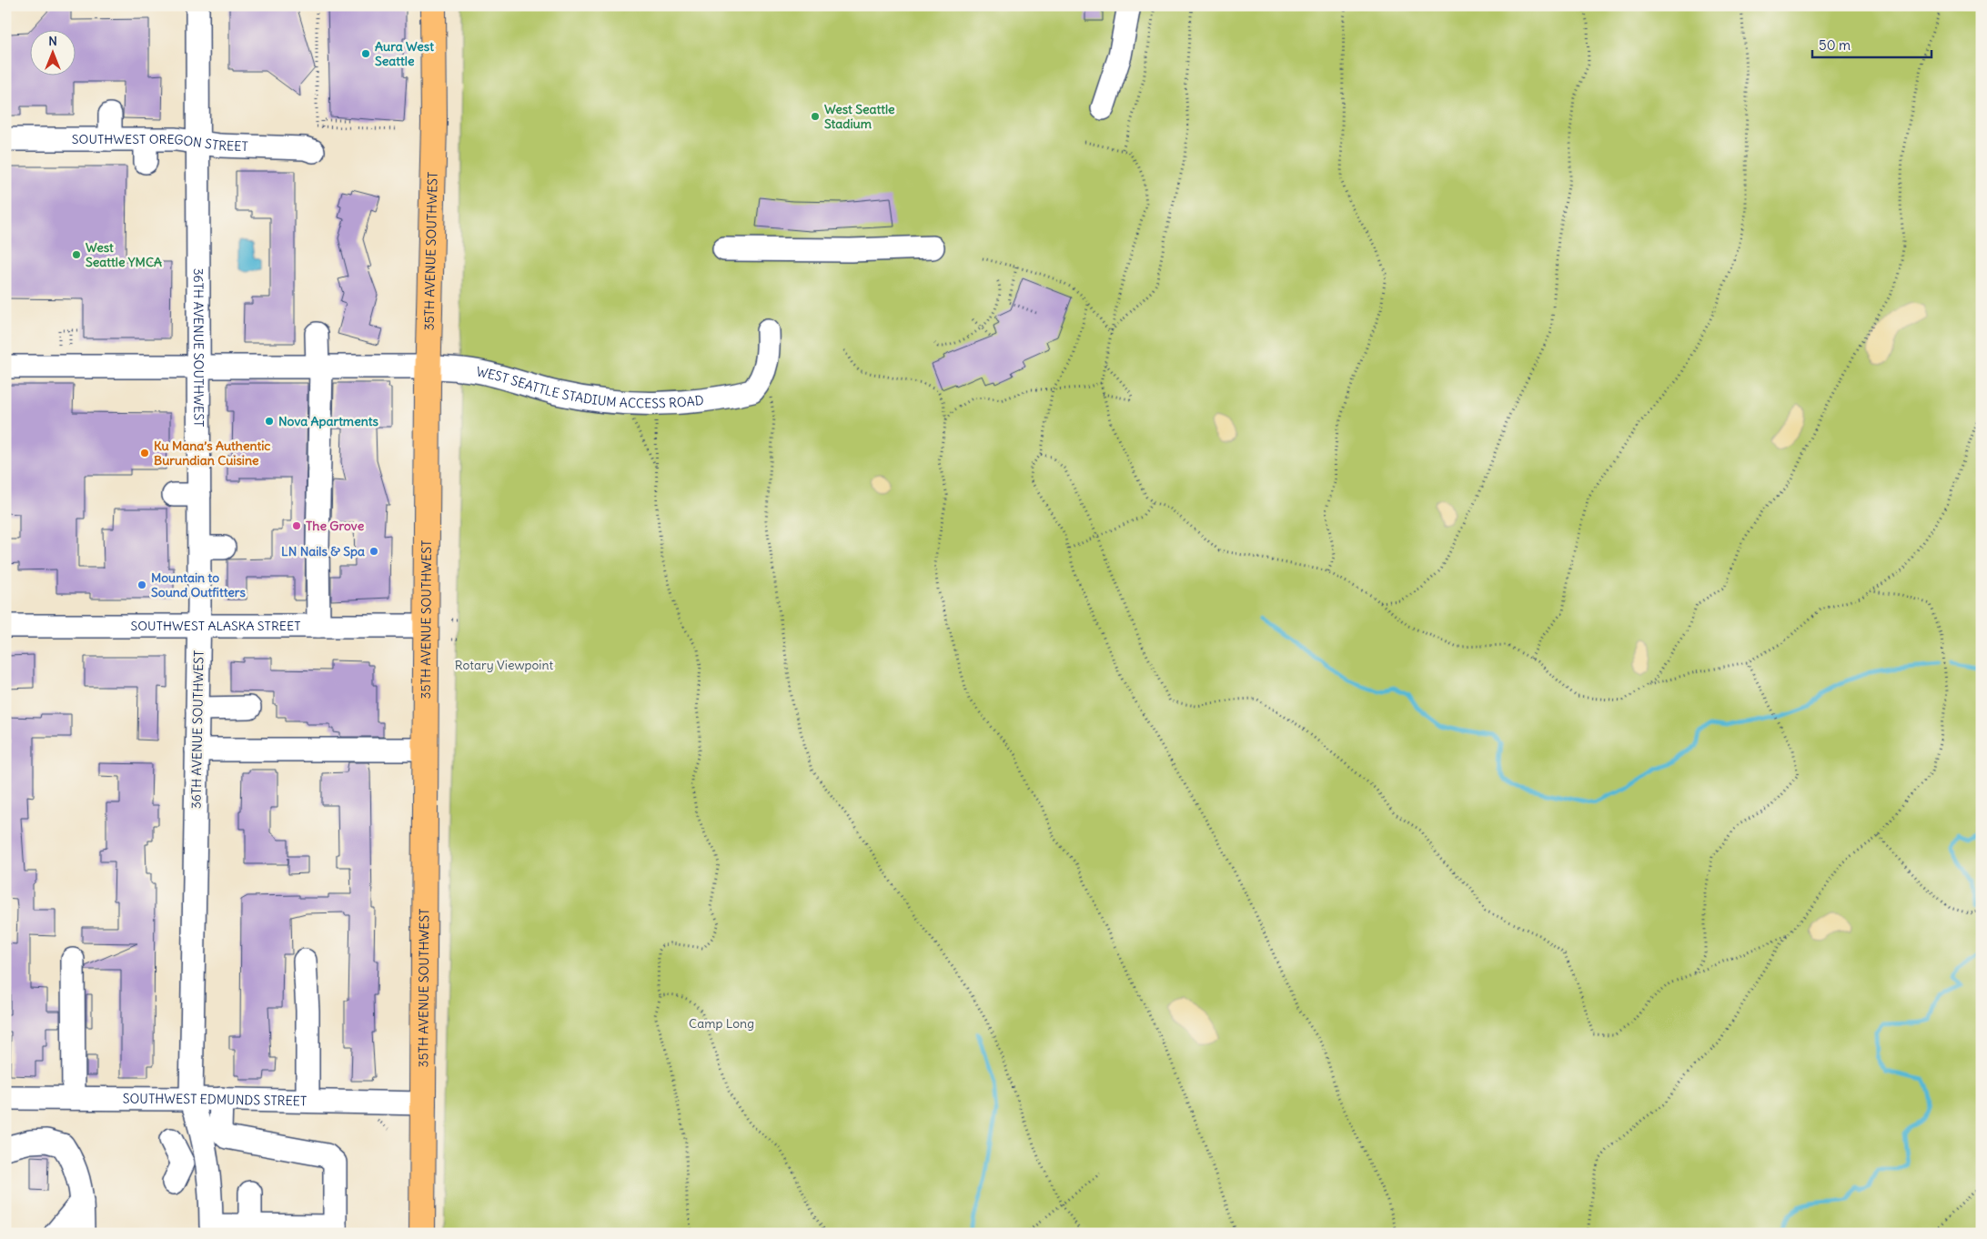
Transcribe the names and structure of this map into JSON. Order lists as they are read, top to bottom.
{
  "streets": {
    "main road": ["35TH AVENUE SOUTHWEST"],
    "street": [
      "SOUTHWEST OREGON STREET",
      "36TH AVENUE SOUTHWEST",
      "WEST SEATTLE STADIUM ACCESS ROAD",
      "SOUTHWEST ALASKA STREET",
      "SOUTHWEST EDMUNDS STREET"
    ]
  },
  "crossings": [
    ["SOUTHWEST OREGON STREET", "36TH AVENUE SOUTHWEST"],
    ["35TH AVENUE SOUTHWEST", "WEST SEATTLE STADIUM ACCESS ROAD"],
    ["35TH AVENUE SOUTHWEST", "SOUTHWEST ALASKA STREET"],
    ["35TH AVENUE SOUTHWEST", "SOUTHWEST EDMUNDS STREET"],
    ["36TH AVENUE SOUTHWEST", "WEST SEATTLE STADIUM ACCESS ROAD"],
    ["36TH AVENUE SOUTHWEST", "SOUTHWEST ALASKA STREET"],
    ["36TH AVENUE SOUTHWEST", "SOUTHWEST EDMUNDS STREET"]
  ],
  "parks": ["Rotary Viewpoint", "Camp Long"],
  "places": [
    "Aura West Seattle",
    "West Seattle Stadium",
    "West Seattle YMCA",
    "Nova Apartments",
    "Ku Mana’s Authentic Burundian Cuisine",
    "The Grove",
    "LN Nails & Spa",
    "Mountain to Sound Outfitters"
  ],
  "scale_bar": "50 m",
  "north": "top"
}
